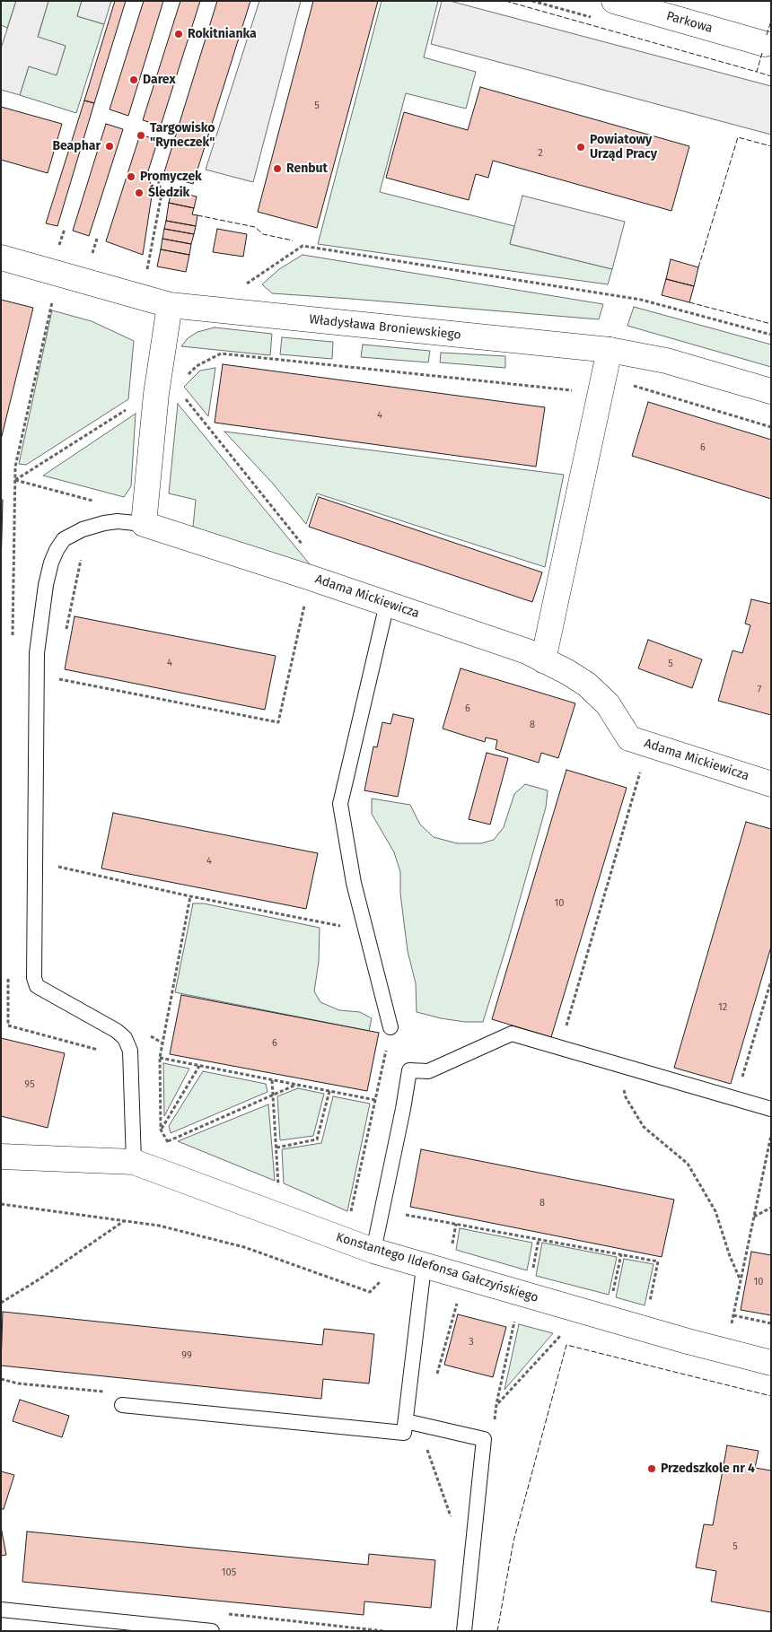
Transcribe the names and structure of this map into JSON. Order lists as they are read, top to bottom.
{
  "streets": {
    "street": [
      "Parkowa",
      "Władysława Broniewskiego",
      "Adama Mickiewicza",
      "Konstantego Ildefonsa Gałczyńskiego"
    ]
  },
  "places": [
    "Rokitnianka",
    "Darex",
    "Targowisko \"Ryneczek\"",
    "Beaphar",
    "Powiatowy Urząd Pracy",
    "Renbut",
    "Promyczek",
    "Śledzik",
    "Przedszkole nr 4"
  ],
  "house_numbers": [
    "5",
    "2",
    "4",
    "6",
    "4",
    "5",
    "7",
    "6",
    "8",
    "4",
    "10",
    "12",
    "6",
    "95",
    "8",
    "10",
    "3",
    "99",
    "5",
    "105"
  ]
}
